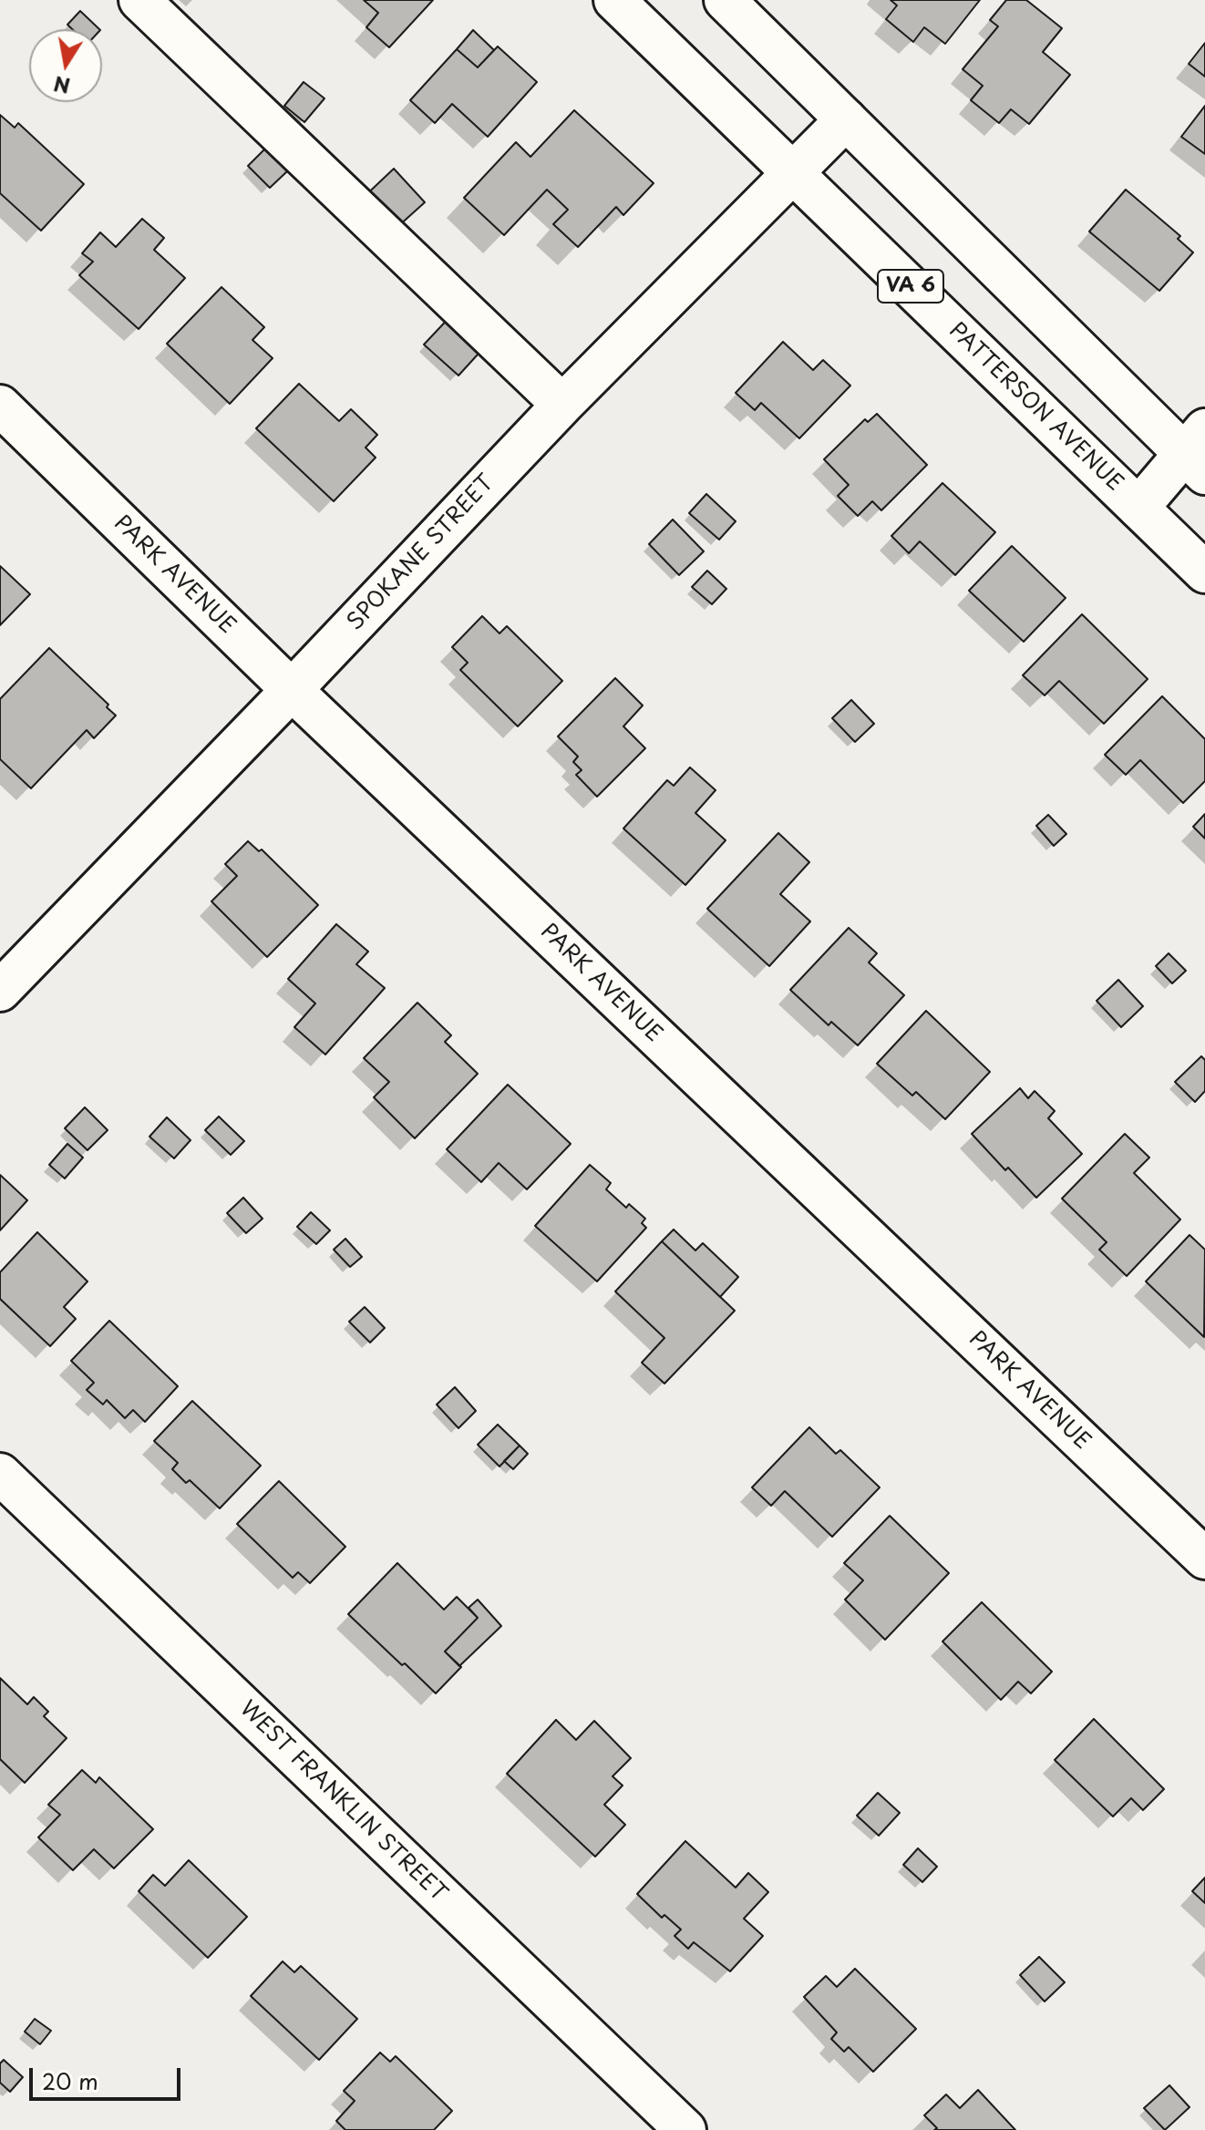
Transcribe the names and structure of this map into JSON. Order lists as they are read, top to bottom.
{
  "streets": {
    "street": [
      "VA 6",
      "PATTERSON AVENUE",
      "SPOKANE STREET",
      "PARK AVENUE",
      "WEST FRANKLIN STREET"
    ]
  },
  "crossings": [
    ["PATTERSON AVENUE", "SPOKANE STREET"],
    ["SPOKANE STREET", "PARK AVENUE"]
  ],
  "scale_bar": "20 m",
  "north": "bottom"
}
